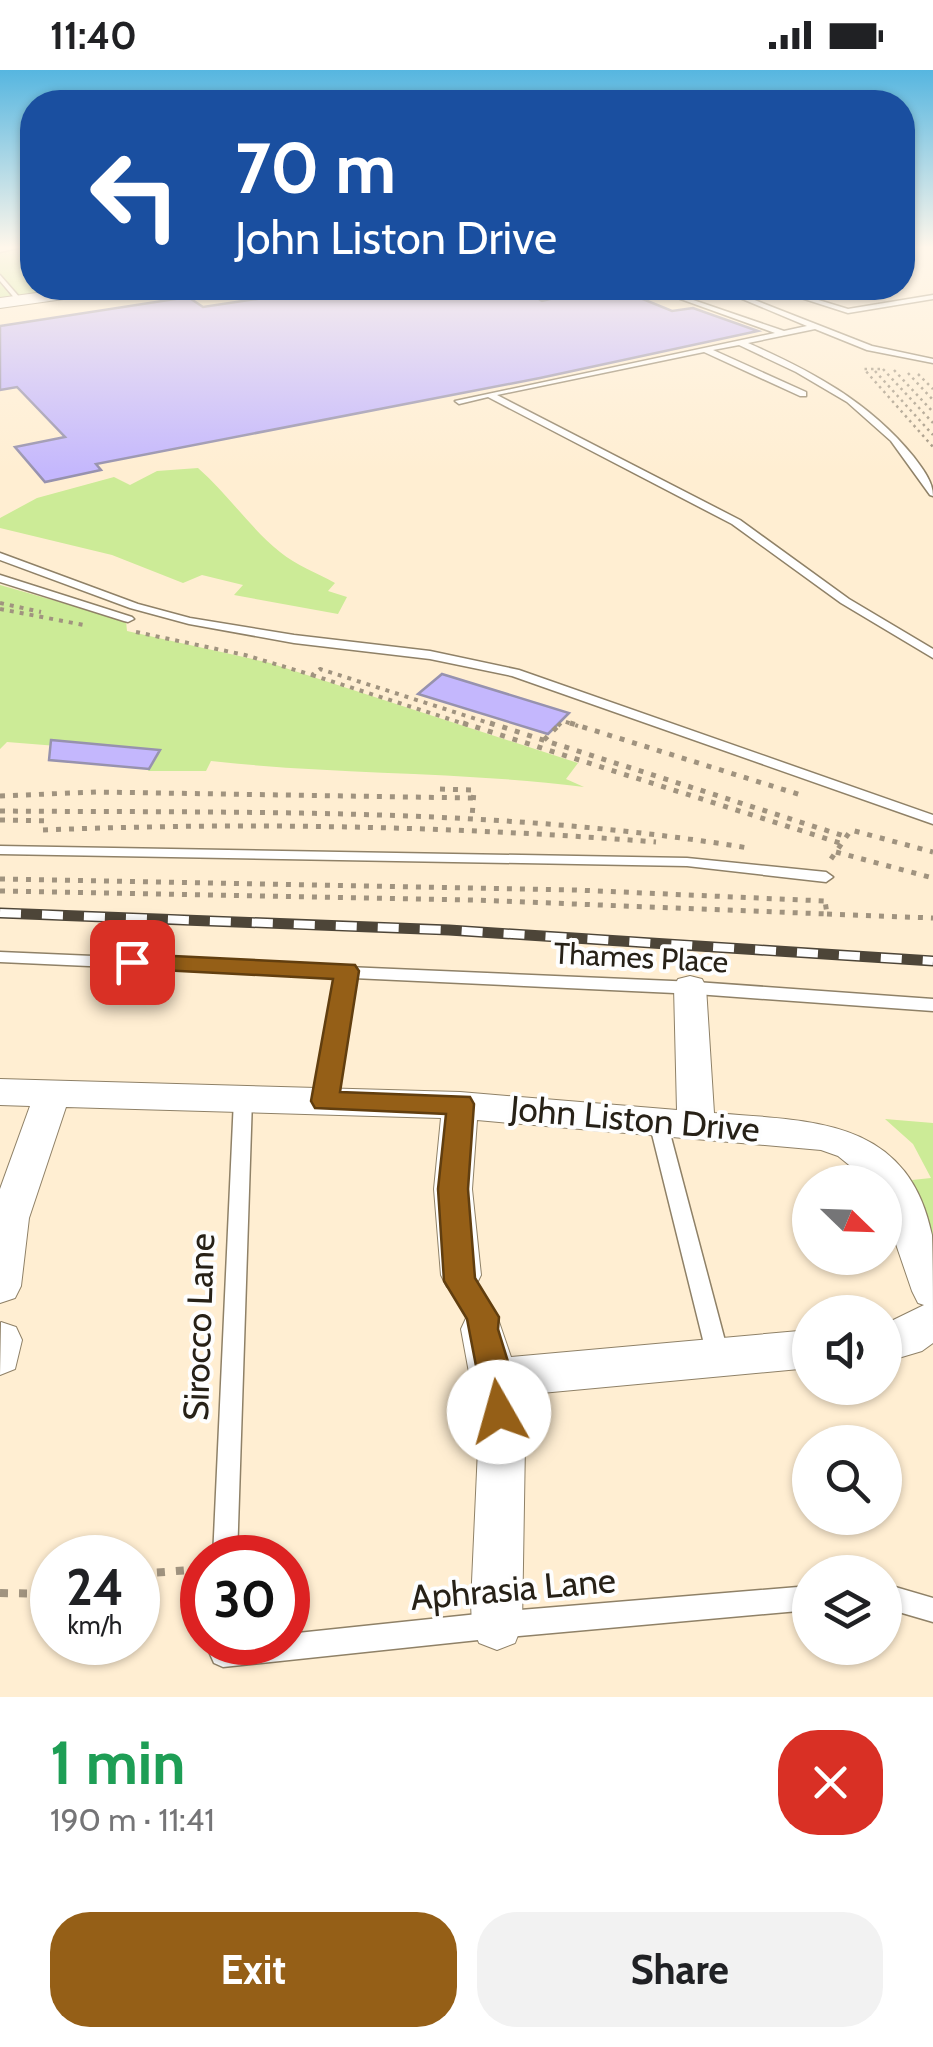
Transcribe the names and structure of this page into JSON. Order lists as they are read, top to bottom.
{
  "streets": {
    "street": ["John Liston Drive"],
    "lane": ["Thames Place", "Sirocco Lane", "Aphrasia Lane"]
  },
  "crossings": [
    ["John Liston Drive", "Sirocco Lane"]
  ],
  "north": "bottom right",
  "page": {
    "status": "11:40",
    "turn": ["70 m", "John Liston Drive"],
    "speed": "24 km/h",
    "limit": "30",
    "heading": ["1 min", "190 m · 11:41"],
    "buttons": ["Exit", "Share"]
  }
}
